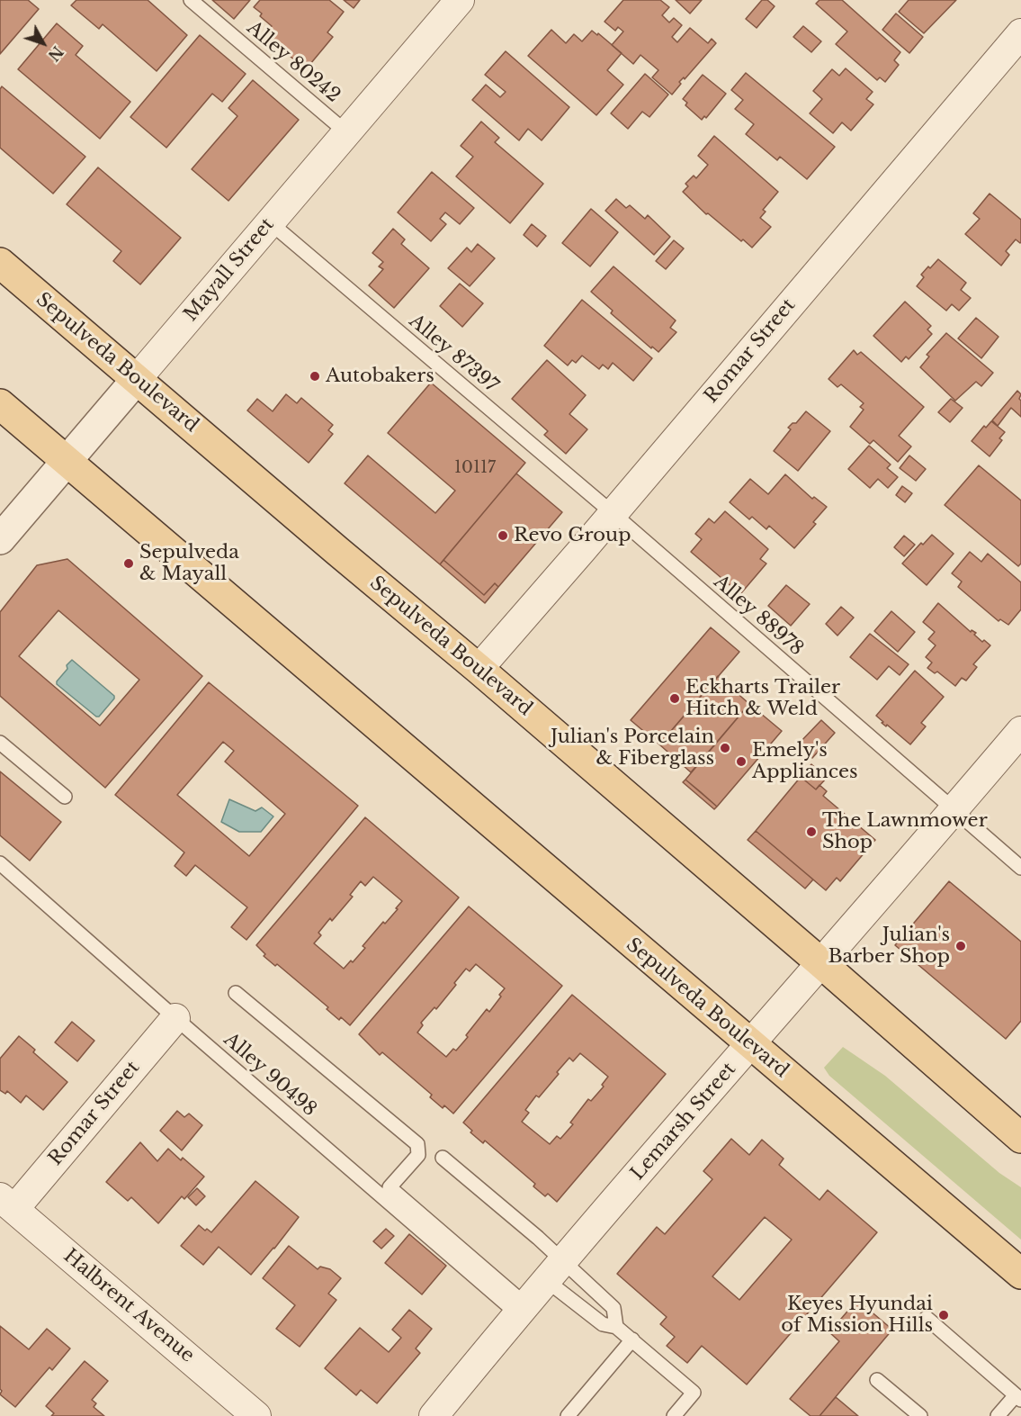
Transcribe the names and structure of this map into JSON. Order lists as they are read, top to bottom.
{
  "streets": {
    "main road": ["Sepulveda Boulevard"],
    "street": [
      "Mayall Street",
      "Romar Street",
      "Lemarsh Street",
      "Halbrent Avenue"
    ],
    "lane": [
      "Alley 80242",
      "Alley 87397",
      "Alley 88978",
      "Alley 90498"
    ]
  },
  "crossings": [
    ["Alley 80242", "Mayall Street"],
    ["Mayall Street", "Alley 87397"],
    ["Mayall Street", "Sepulveda Boulevard"],
    ["Romar Street", "Alley 87397"],
    ["Romar Street", "Sepulveda Boulevard"],
    ["Romar Street", "Alley 88978"],
    ["Romar Street", "Alley 90498"],
    ["Romar Street", "Halbrent Avenue"],
    ["Alley 87397", "Alley 88978"],
    ["Sepulveda Boulevard", "Lemarsh Street"],
    ["Alley 88978", "Lemarsh Street"],
    ["Alley 90498", "Lemarsh Street"]
  ],
  "places": [
    "Autobakers",
    "Revo Group",
    "Sepulveda & Mayall",
    "Eckharts Trailer Hitch & Weld",
    "Julian's Porcelain & Fiberglass",
    "Emely's Appliances",
    "The Lawnmower Shop",
    "Julian's Barber Shop",
    "Keyes Hyundai of Mission Hills"
  ],
  "house_numbers": ["10117"],
  "north": "bottom right"
}
